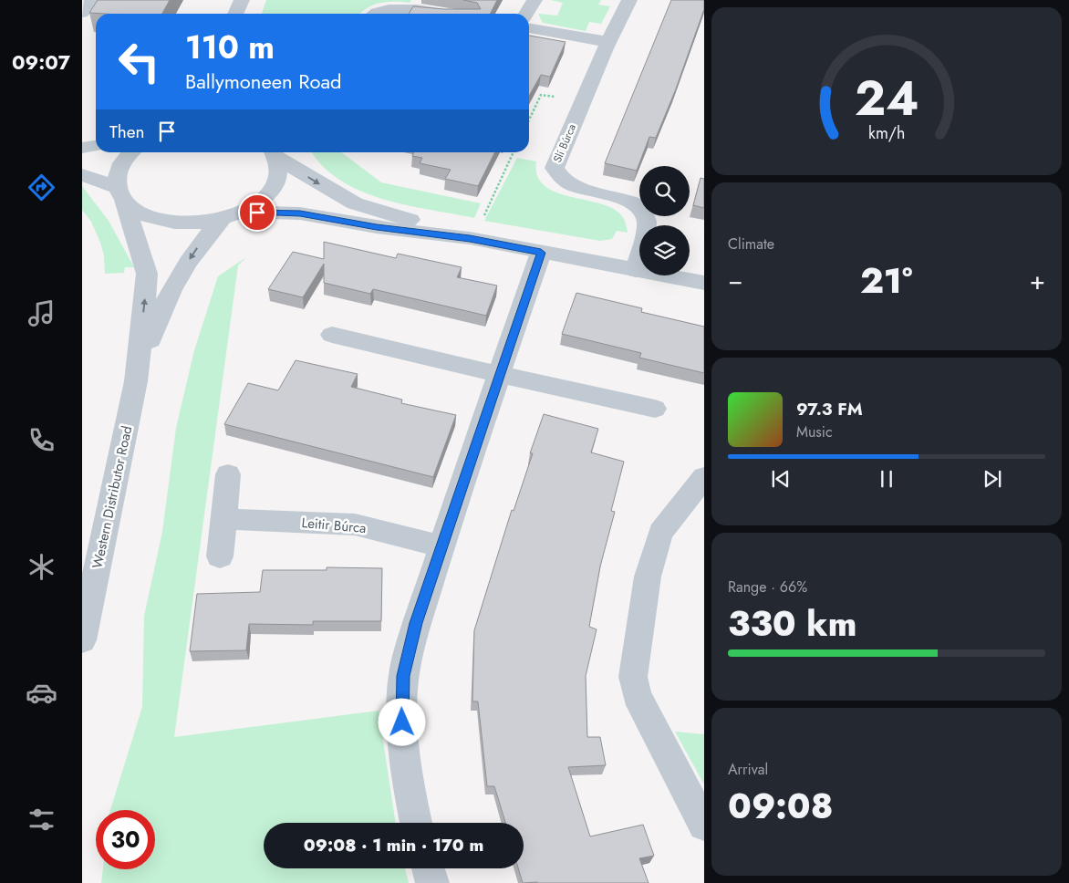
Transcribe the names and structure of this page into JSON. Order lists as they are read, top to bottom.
{
  "streets": {
    "street": ["Slí Búrca", "Western Distributor Road", "Leitir Búrca"]
  },
  "page": {
    "tabs": "09:07",
    "turn": ["110 m", "Ballymoneen Road"],
    "then": "Then",
    "tile": [
      "Climate",
      ["Range · 66%", "330 km"],
      ["Arrival", "09:08"]
    ],
    "heat": ["−", "21°", "+"],
    "song": ["97.3 FM", "Music"],
    "limit": "30",
    "trip": "09:08 · 1 min · 170 m",
    "gauge": ["24", "km/h"]
  }
}
